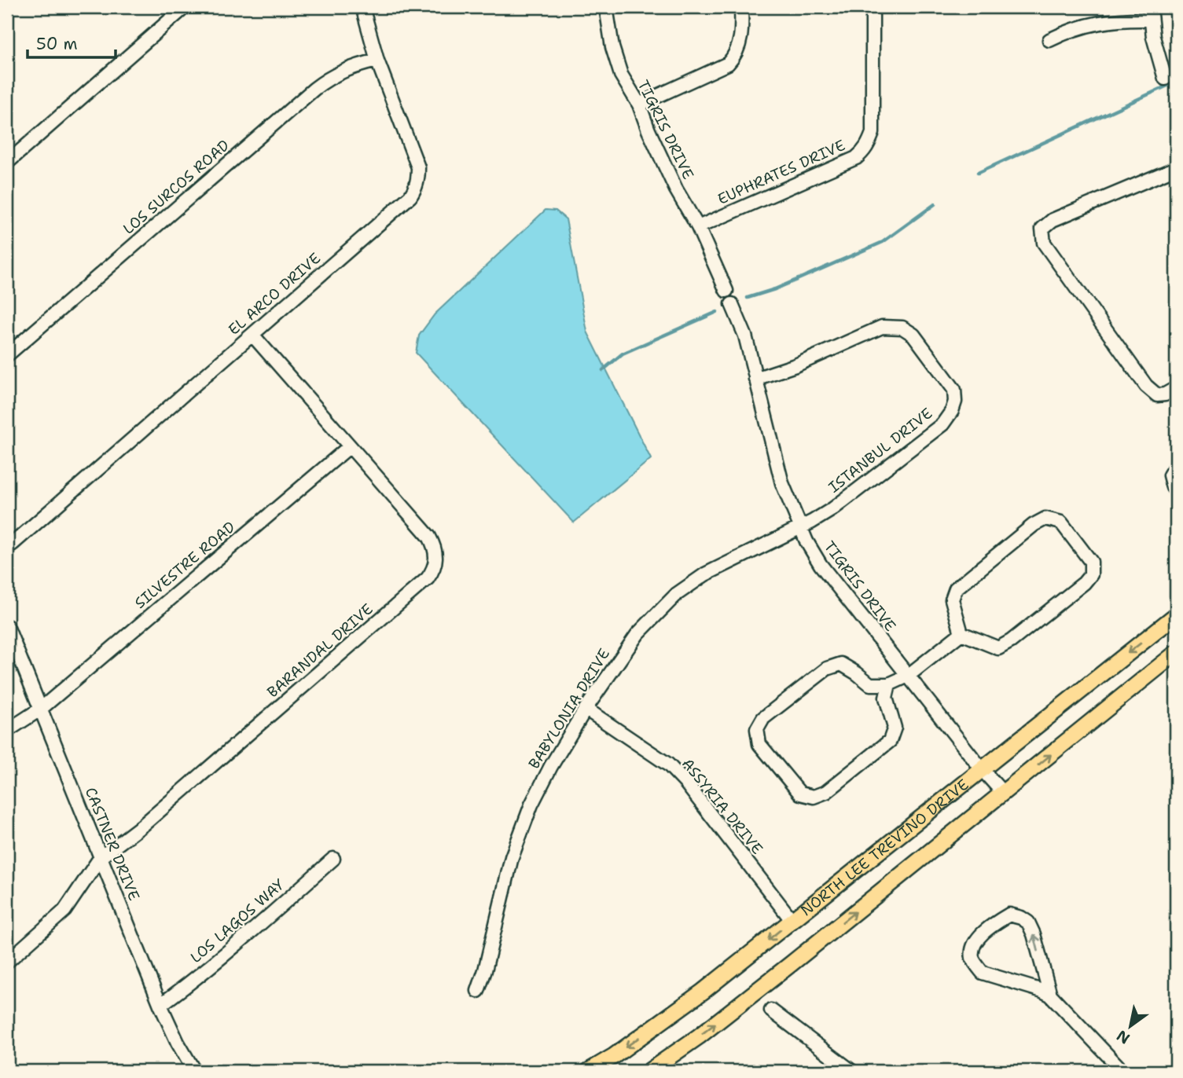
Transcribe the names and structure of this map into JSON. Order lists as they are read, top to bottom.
{
  "streets": {
    "main road": ["NORTH LEE TREVINO DRIVE"],
    "street": [
      "TIGRIS DRIVE",
      "EUPHRATES DRIVE",
      "LOS SURCOS ROAD",
      "EL ARCO DRIVE",
      "ISTANBUL DRIVE",
      "SILVESTRE ROAD",
      "BARANDAL DRIVE",
      "BABYLONIA DRIVE",
      "ASSYRIA DRIVE",
      "CASTNER DRIVE",
      "LOS LAGOS WAY"
    ]
  },
  "crossings": [
    ["TIGRIS DRIVE", "EUPHRATES DRIVE"],
    ["TIGRIS DRIVE", "ISTANBUL DRIVE"],
    ["TIGRIS DRIVE", "BABYLONIA DRIVE"],
    ["TIGRIS DRIVE", "NORTH LEE TREVINO DRIVE"],
    ["LOS SURCOS ROAD", "EL ARCO DRIVE"],
    ["EL ARCO DRIVE", "BARANDAL DRIVE"],
    ["ISTANBUL DRIVE", "BABYLONIA DRIVE"],
    ["SILVESTRE ROAD", "BARANDAL DRIVE"],
    ["SILVESTRE ROAD", "CASTNER DRIVE"],
    ["BARANDAL DRIVE", "CASTNER DRIVE"],
    ["BABYLONIA DRIVE", "ASSYRIA DRIVE"],
    ["ASSYRIA DRIVE", "NORTH LEE TREVINO DRIVE"],
    ["CASTNER DRIVE", "LOS LAGOS WAY"]
  ],
  "scale_bar": "50 m",
  "north": "bottom left"
}
